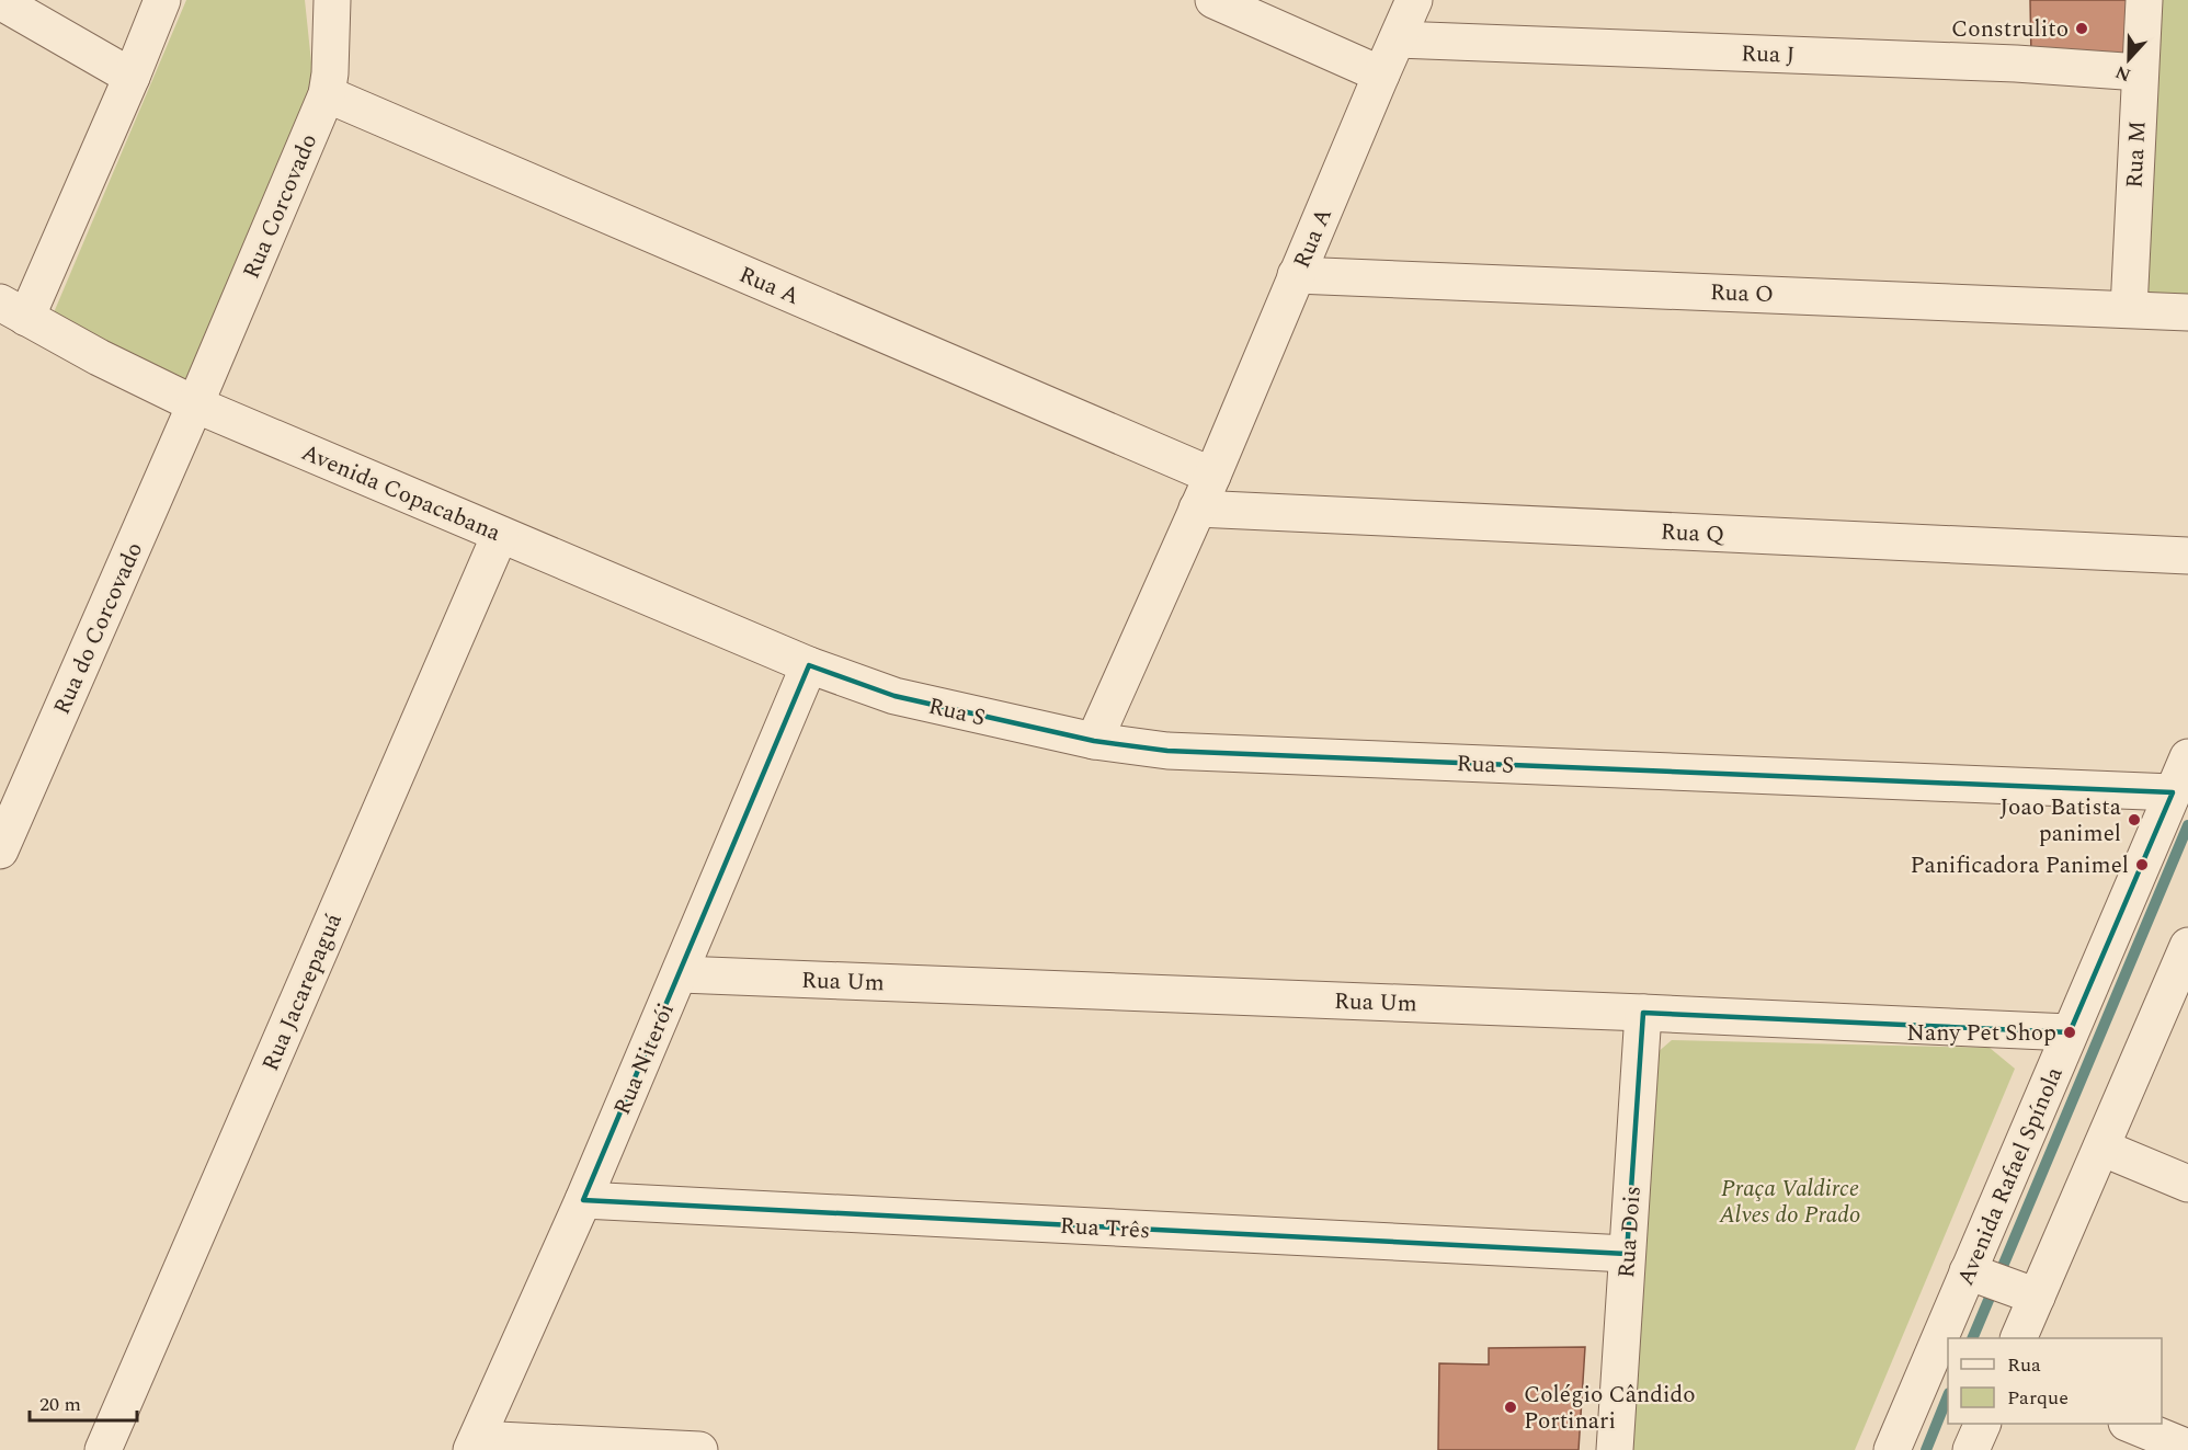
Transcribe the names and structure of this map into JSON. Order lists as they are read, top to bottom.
{
  "streets": {
    "street": [
      "Rua J",
      "Rua M",
      "Rua Corcovado",
      "Rua A",
      "Rua O",
      "Avenida Copacabana",
      "Rua Q",
      "Rua do Corcovado",
      "Rua S",
      "Rua Um",
      "Rua Jacarepaguá",
      "Rua Niterói",
      "Avenida Rafael Spínola",
      "Rua Três",
      "Rua Dois"
    ]
  },
  "crossings": [
    ["Rua J", "Rua M"],
    ["Rua J", "Rua A"],
    ["Rua M", "Rua O"],
    ["Rua Corcovado", "Rua A"],
    ["Rua Corcovado", "Avenida Copacabana"],
    ["Rua Corcovado", "Rua do Corcovado"],
    ["Rua A", "Rua O"],
    ["Rua A", "Rua Q"],
    ["Rua A", "Rua S"],
    ["Avenida Copacabana", "Rua do Corcovado"],
    ["Avenida Copacabana", "Rua S"],
    ["Avenida Copacabana", "Rua Jacarepaguá"],
    ["Avenida Copacabana", "Rua Niterói"],
    ["Rua S", "Rua Niterói"],
    ["Rua S", "Avenida Rafael Spínola"],
    ["Rua Um", "Rua Niterói"],
    ["Rua Um", "Avenida Rafael Spínola"],
    ["Rua Um", "Rua Dois"],
    ["Rua Niterói", "Rua Três"],
    ["Rua Três", "Rua Dois"]
  ],
  "parks": ["Praça Valdirce Alves do Prado"],
  "places": [
    "Construlito",
    "Joao Batista panimel",
    "Panificadora Panimel",
    "Nany Pet Shop",
    "Colégio Cândido Portinari"
  ],
  "legend": ["Rua", "Parque"],
  "scale_bar": "20 m",
  "north": "bottom"
}
